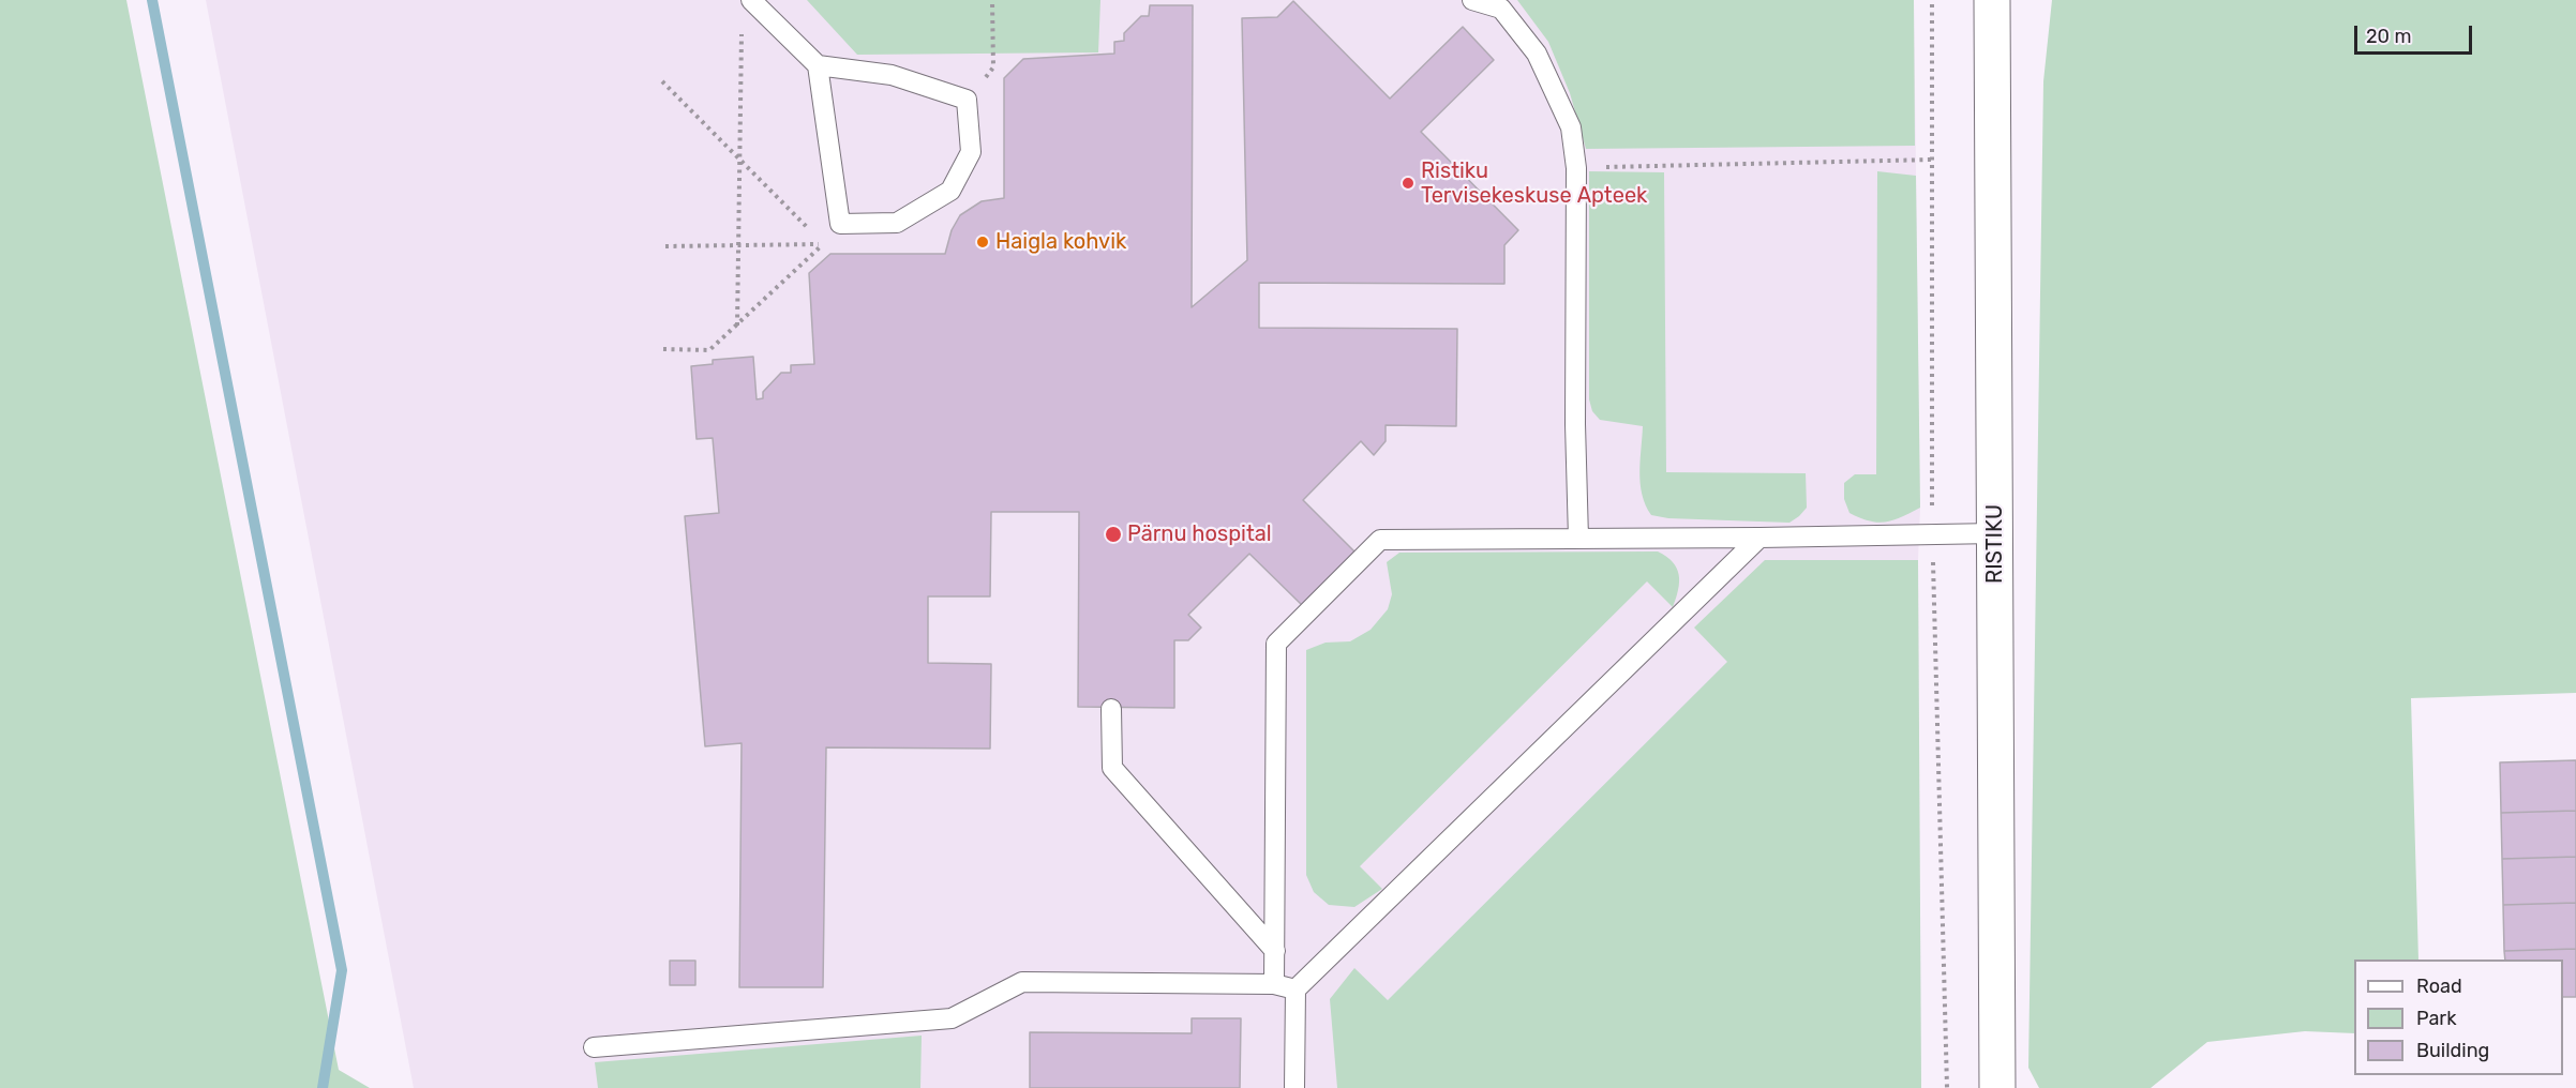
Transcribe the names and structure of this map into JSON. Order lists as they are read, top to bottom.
{
  "streets": {
    "street": ["RISTIKU"]
  },
  "places": ["Ristiku Tervisekeskuse Apteek", "Haigla kohvik", "Pärnu hospital"],
  "legend": ["Road", "Park", "Building"],
  "scale_bar": "20 m"
}
